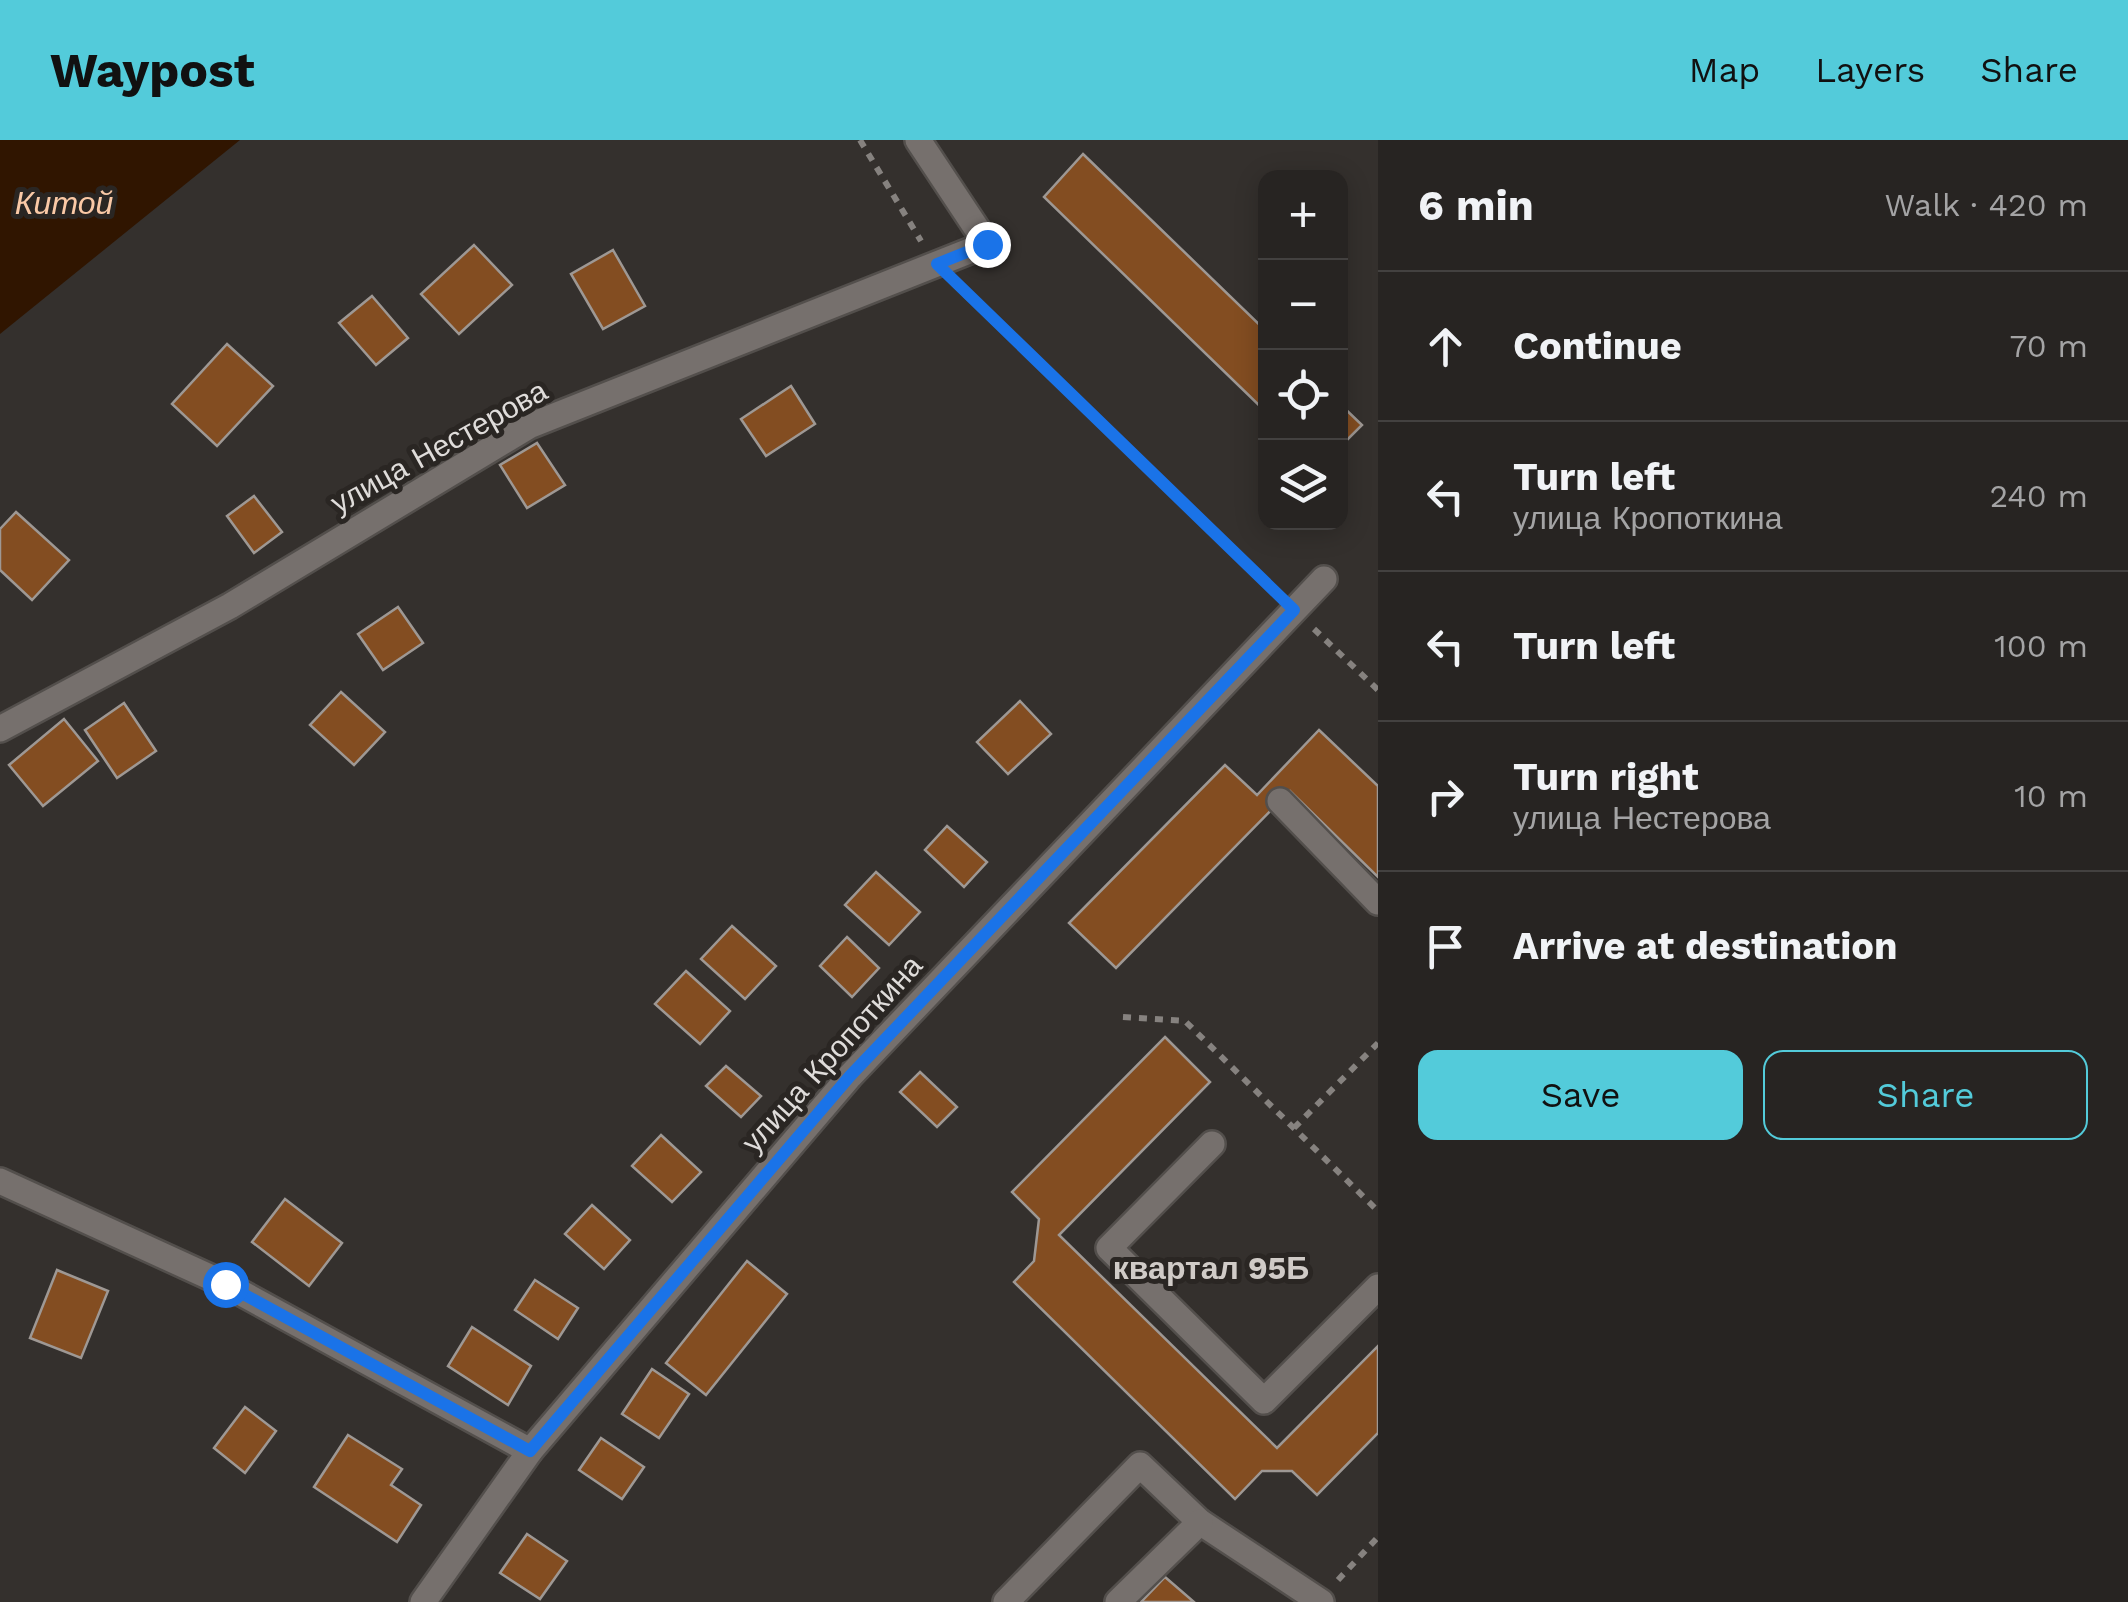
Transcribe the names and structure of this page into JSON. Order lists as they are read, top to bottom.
{
  "streets": {
    "street": ["улица Нестерова", "улица Кропоткина"]
  },
  "districts": ["квартал 95Б"],
  "water": ["Китой"],
  "page": {
    "header": "Waypost",
    "nav": ["Map", "Layers", "Share"],
    "heading": ["6 min", "Walk · 420 m"],
    "map_buttons": ["+", "−"],
    "list": [
      ["Continue", "70 m"],
      ["Turn left", "улица Кропоткина", "240 m"],
      ["Turn left", "100 m"],
      ["Turn right", "улица Нестерова", "10 m"],
      "Arrive at destination"
    ],
    "buttons": ["Save", "Share"]
  }
}
